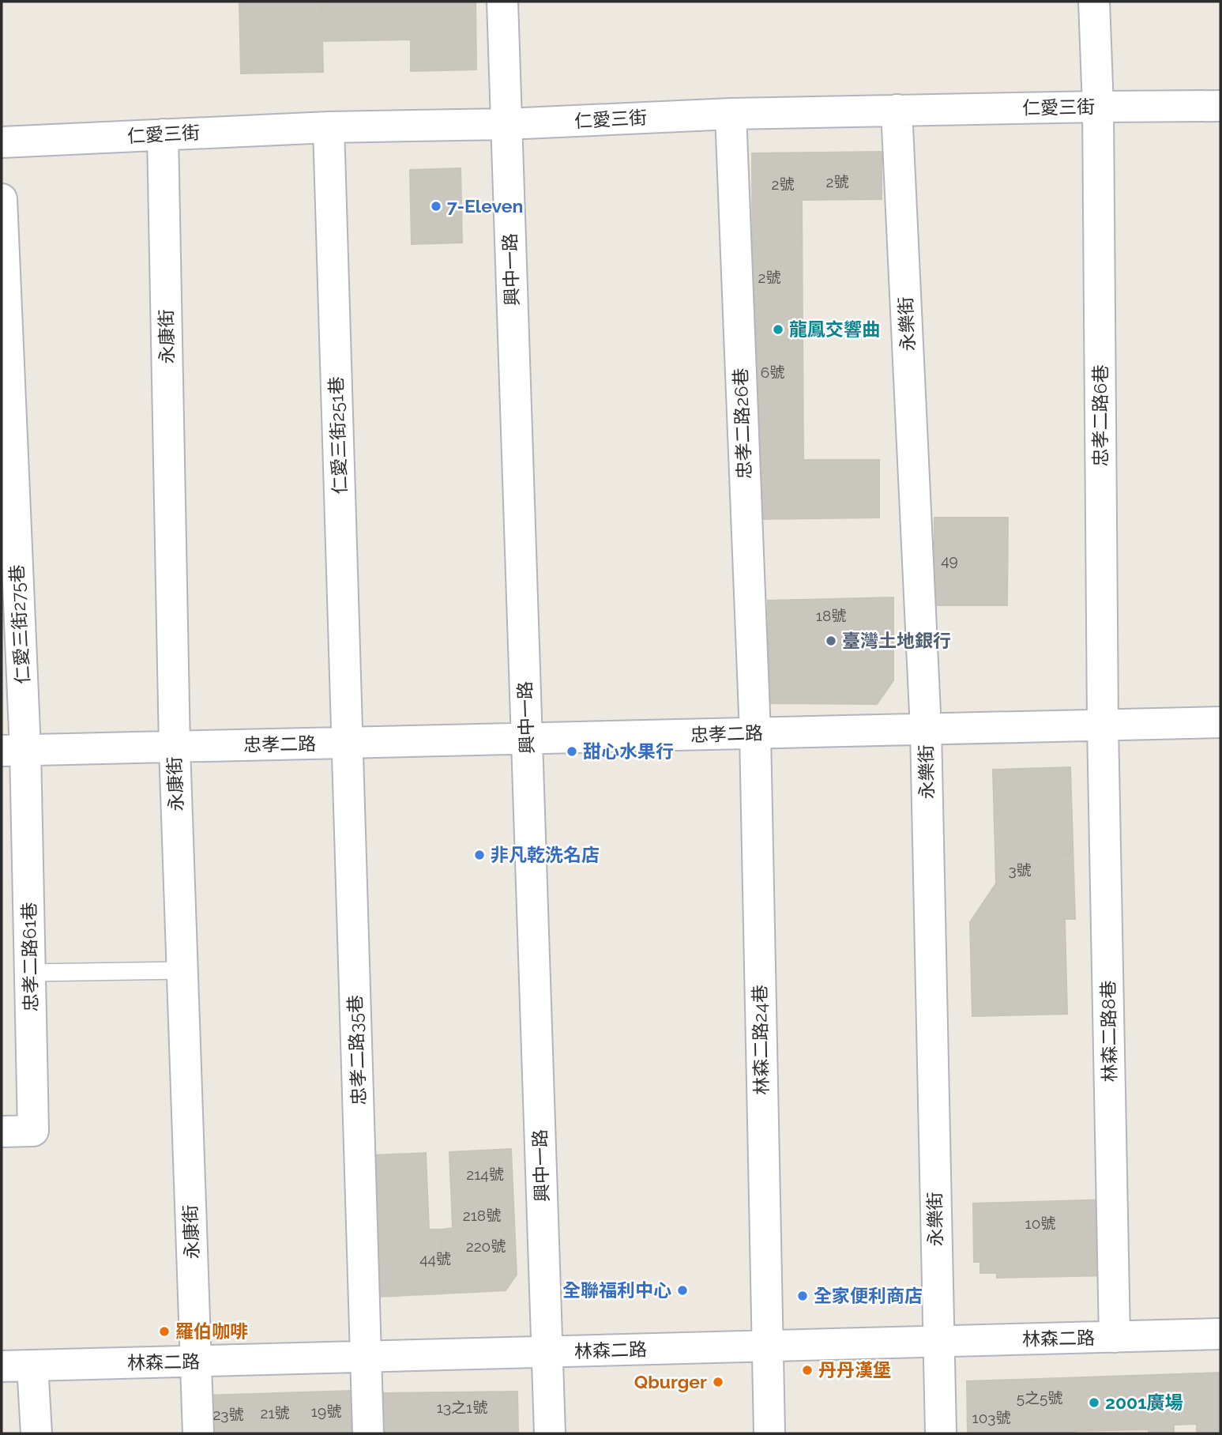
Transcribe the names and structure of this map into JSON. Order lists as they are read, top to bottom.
{
  "streets": {
    "street": [
      "仁愛三街",
      "興中一路",
      "永樂街",
      "永康街",
      "忠孝二路6巷",
      "忠孝二路26巷",
      "仁愛三街251巷",
      "仁愛三街275巷",
      "忠孝二路",
      "忠孝二路61巷",
      "林森二路8巷",
      "林森二路24巷",
      "忠孝二路35巷",
      "林森二路"
    ]
  },
  "crossings": [
    ["仁愛三街", "興中一路"],
    ["仁愛三街", "永樂街"],
    ["仁愛三街", "永康街"],
    ["仁愛三街", "忠孝二路6巷"],
    ["仁愛三街", "忠孝二路26巷"],
    ["仁愛三街", "仁愛三街251巷"],
    ["興中一路", "忠孝二路"],
    ["興中一路", "林森二路"],
    ["永樂街", "忠孝二路"],
    ["永樂街", "林森二路"],
    ["永康街", "忠孝二路"],
    ["永康街", "林森二路"],
    ["忠孝二路6巷", "忠孝二路"],
    ["忠孝二路6巷", "林森二路8巷"],
    ["忠孝二路26巷", "忠孝二路"],
    ["忠孝二路26巷", "林森二路24巷"],
    ["仁愛三街251巷", "忠孝二路"],
    ["仁愛三街251巷", "忠孝二路35巷"],
    ["仁愛三街275巷", "忠孝二路"],
    ["仁愛三街275巷", "忠孝二路61巷"],
    ["忠孝二路", "忠孝二路61巷"],
    ["忠孝二路", "林森二路8巷"],
    ["忠孝二路", "林森二路24巷"],
    ["忠孝二路", "忠孝二路35巷"],
    ["林森二路8巷", "林森二路"],
    ["林森二路24巷", "林森二路"],
    ["忠孝二路35巷", "林森二路"]
  ],
  "places": [
    "7-Eleven",
    "龍鳳交響曲",
    "臺灣土地銀行",
    "甜心水果行",
    "非凡乾洗名店",
    "全聯福利中心",
    "全家便利商店",
    "羅伯咖啡",
    "丹丹漢堡",
    "Qburger",
    "2001廣場"
  ],
  "house_numbers": [
    "2號",
    "2號",
    "2號",
    "6號",
    "49",
    "18號",
    "3號",
    "214號",
    "218號",
    "10號",
    "220號",
    "44號",
    "5之5號",
    "13之1號",
    "19號",
    "21號",
    "23號",
    "103號"
  ]
}
